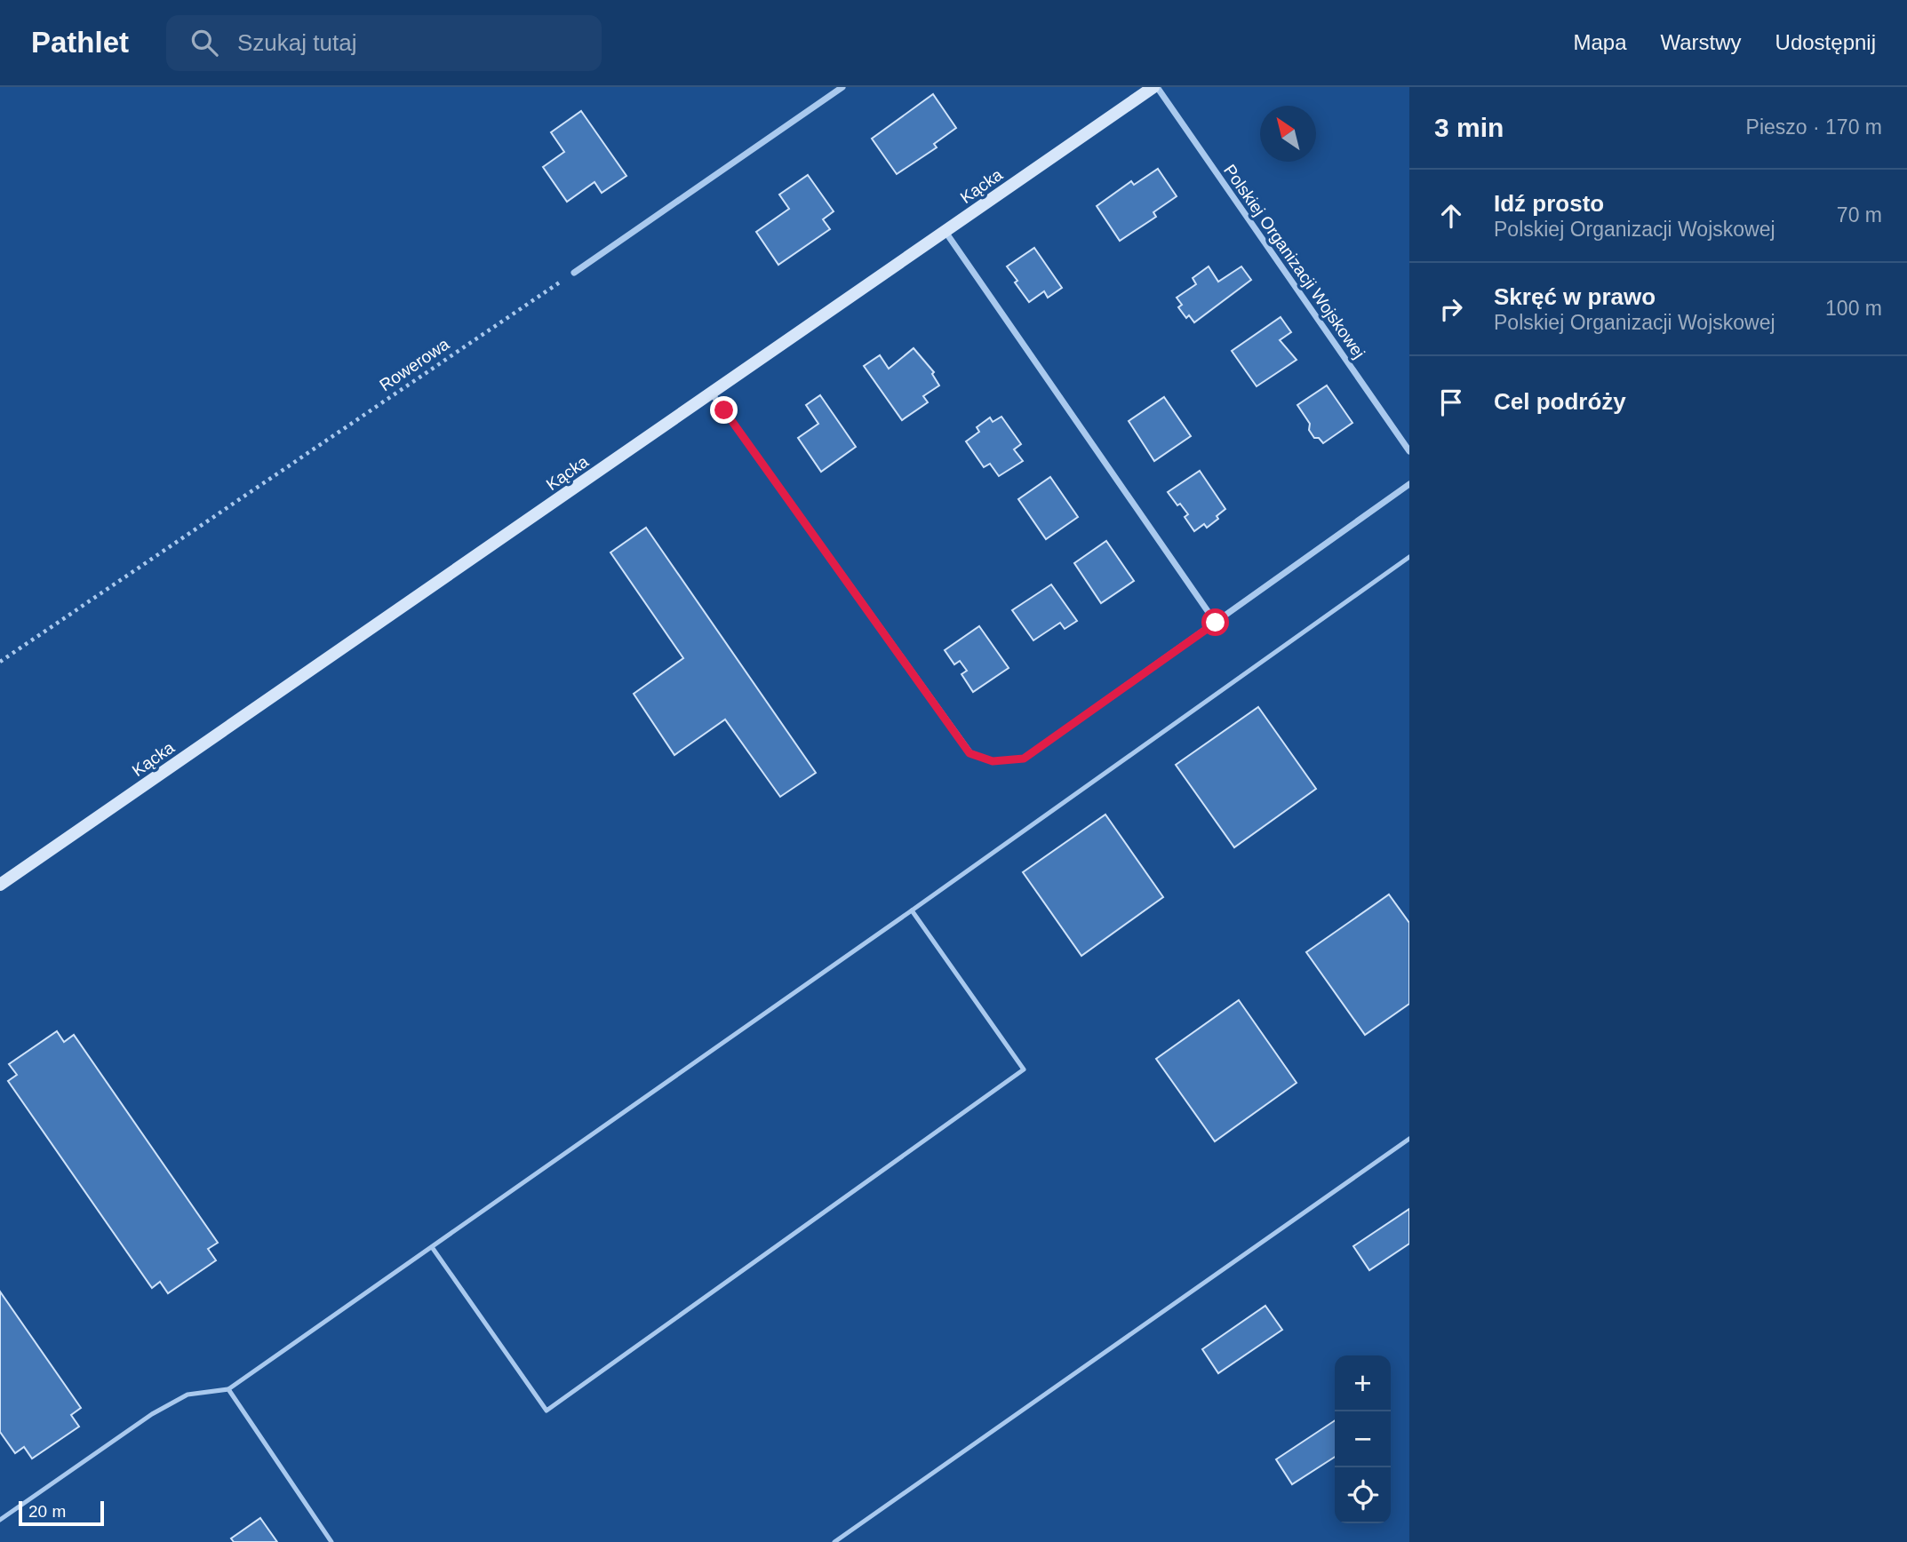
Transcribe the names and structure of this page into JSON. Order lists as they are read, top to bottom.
{
  "streets": {
    "street": ["Kącka", "Polskiej Organizacji Wojskowej"],
    "path": ["Rowerowa"]
  },
  "crossings": [
    ["Kącka", "Polskiej Organizacji Wojskowej"]
  ],
  "scale_bar": "20 m",
  "north": "top left",
  "page": {
    "header": "Pathlet",
    "search": "Szukaj tutaj",
    "nav": ["Mapa", "Warstwy", "Udostępnij"],
    "heading": ["3 min", "Pieszo · 170 m"],
    "list": [
      ["Idź prosto", "Polskiej Organizacji Wojskowej", "70 m"],
      ["Skręć w prawo", "Polskiej Organizacji Wojskowej", "100 m"],
      "Cel podróży"
    ],
    "map_buttons": ["+", "−"],
    "scale": "20 m"
  }
}
